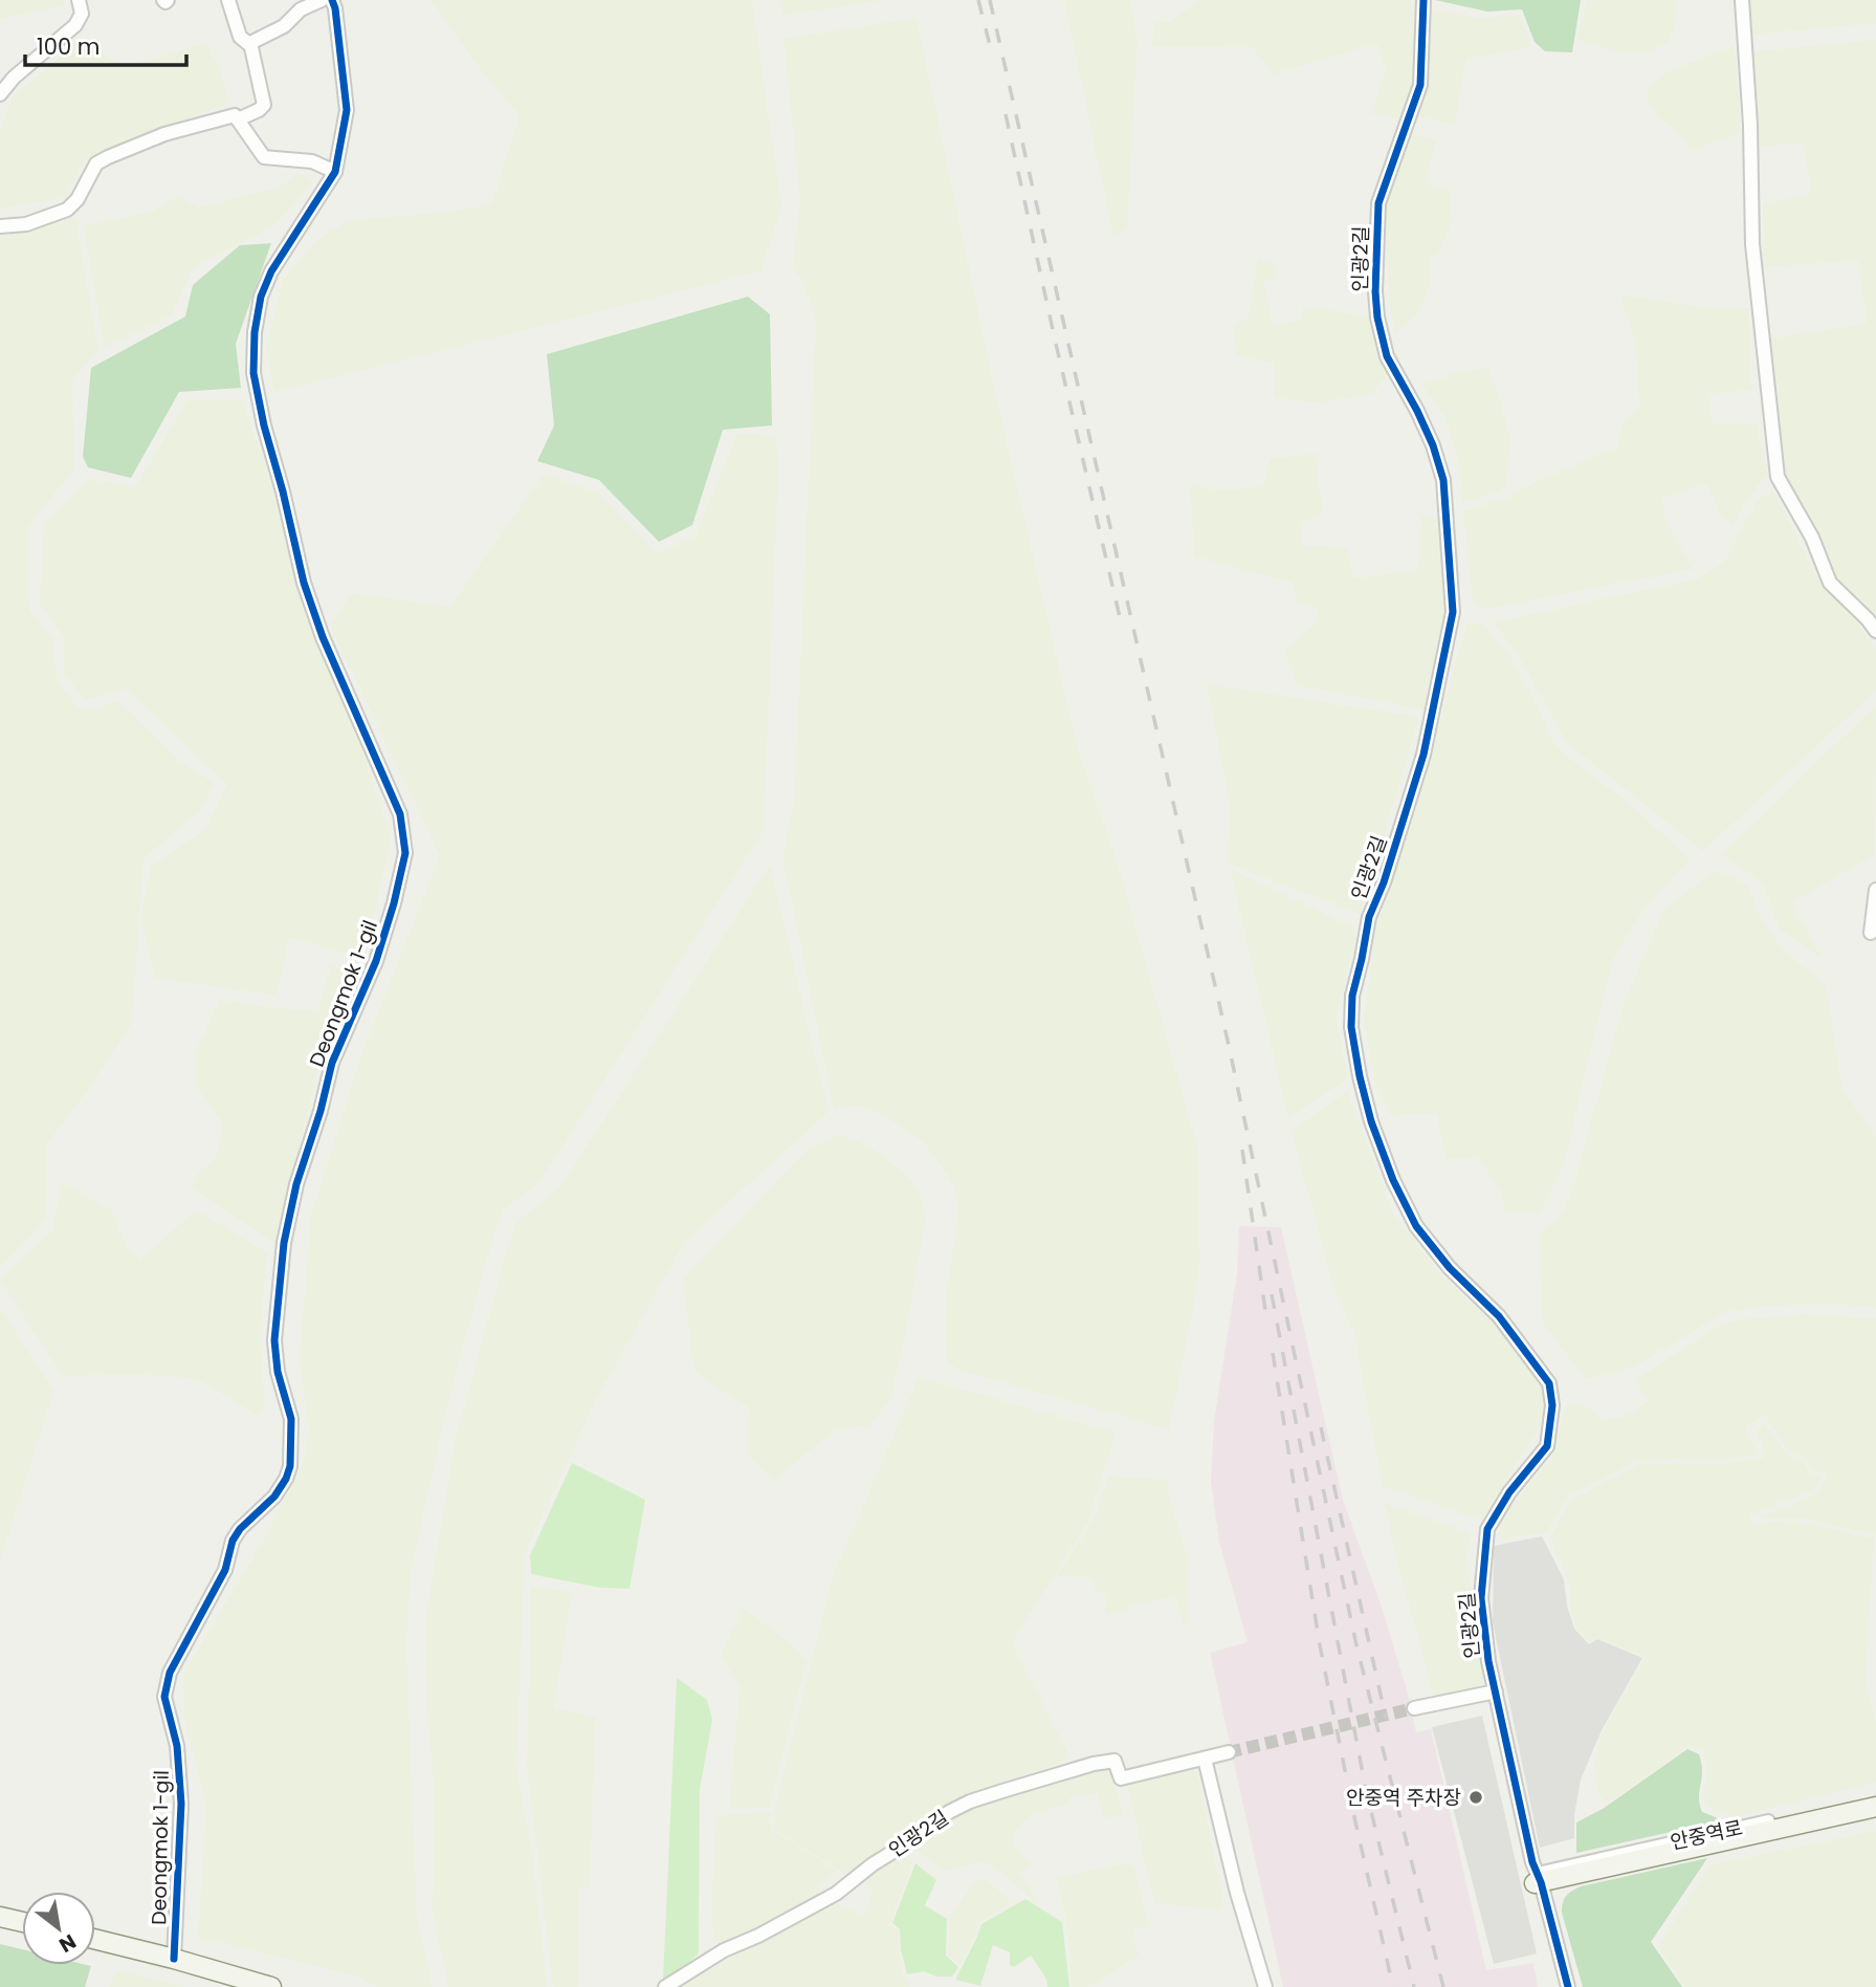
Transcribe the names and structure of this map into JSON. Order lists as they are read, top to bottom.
{
  "streets": {
    "street": ["인광2길", "Deongmok 1-gil", "안중역로"]
  },
  "crossings": [
    ["인광2길", "안중역로"]
  ],
  "places": ["안중역 주차장"],
  "scale_bar": "100 m",
  "north": "bottom right"
}
